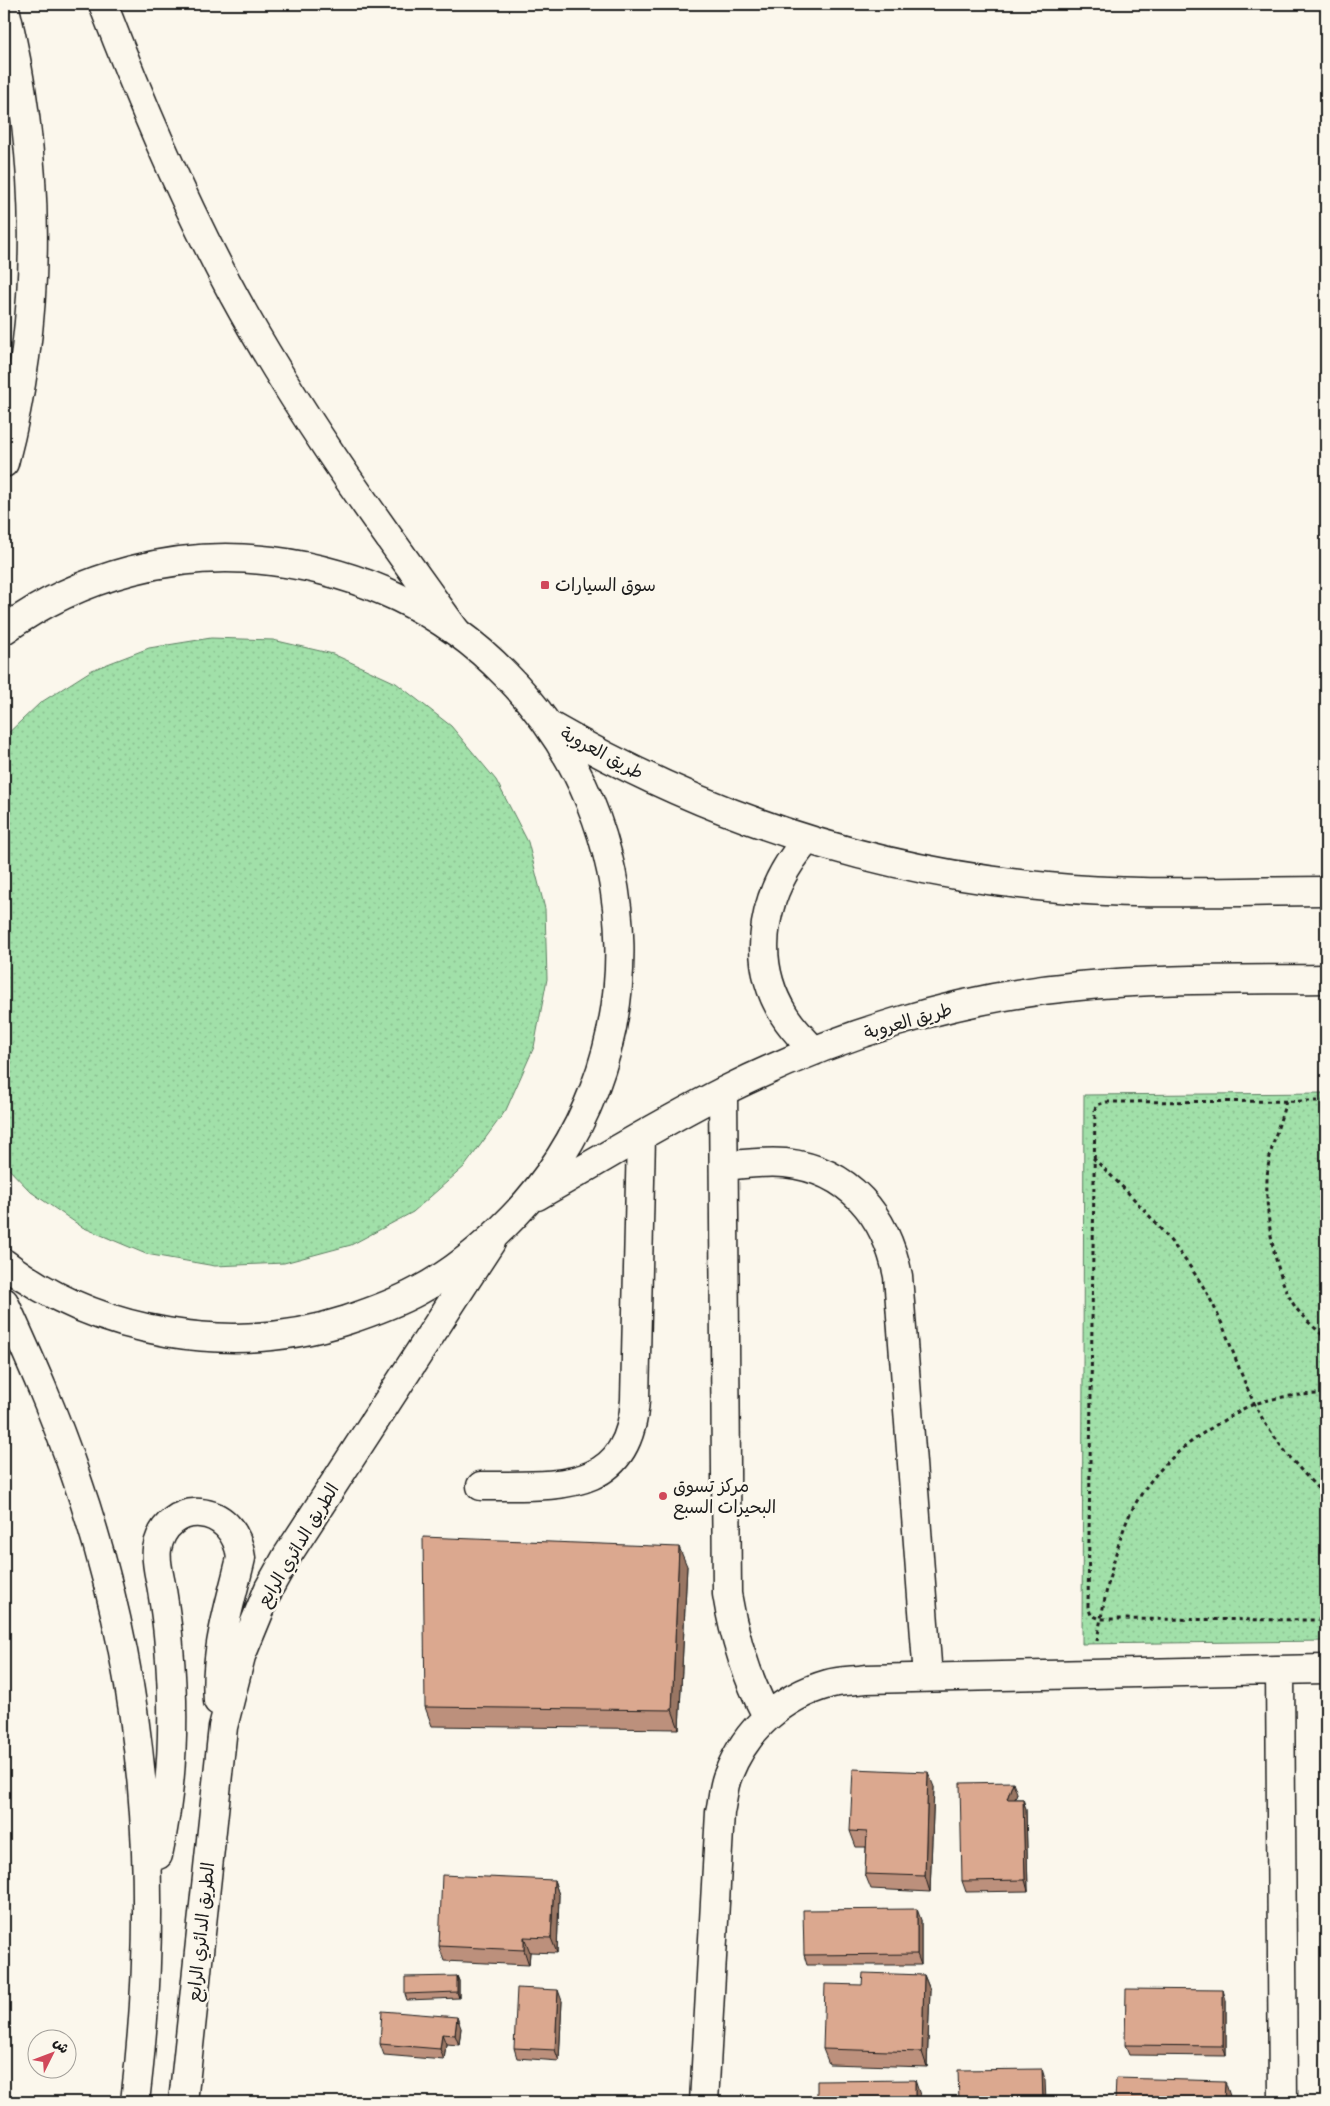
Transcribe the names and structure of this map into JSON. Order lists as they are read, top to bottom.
{
  "streets": {
    "main road": ["طريق العروبة", "الطريق الدائري الرابع"]
  },
  "places": {
    "transit": ["سوق السيارات"],
    "other": ["مركز تسوق البحيرات السبع"]
  },
  "north": "top right"
}
